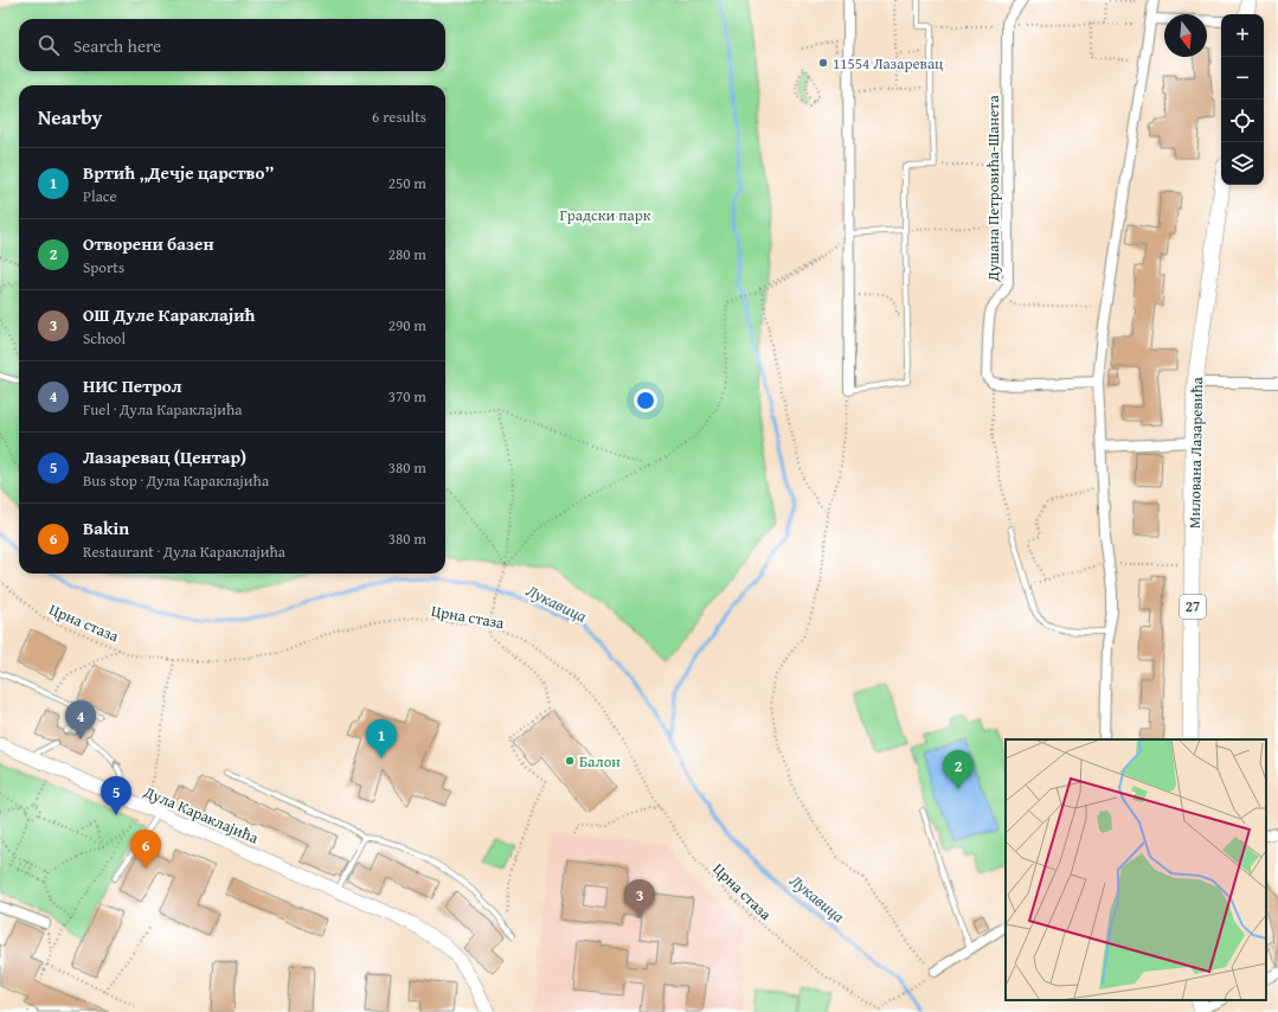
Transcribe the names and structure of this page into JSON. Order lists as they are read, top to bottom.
{
  "streets": {
    "main road": ["Милована Лазаревића", "27"],
    "street": ["Душана Петровића-Шанета", "Дула Караклајића"],
    "path": ["Црна стаза"]
  },
  "water": ["Лукавица"],
  "parks": ["Градски парк"],
  "places": ["11554 Лазаревац", "Балон"],
  "north": "bottom",
  "page": {
    "map_buttons": ["+", "−"],
    "search": "Search here",
    "heading": ["Nearby", "6 results"],
    "list": [
      {
        "mark": "1",
        "name": "Вртић „Дечје царство”",
        "note": "Place",
        "value": "250 m"
      },
      {
        "mark": "2",
        "name": "Отворени базен",
        "note": "Sports",
        "value": "280 m"
      },
      {
        "mark": "3",
        "name": "ОШ Дуле Караклајић",
        "note": "School",
        "value": "290 m"
      },
      {
        "mark": "4",
        "name": "НИС Петрол",
        "note": "Fuel · Дула Караклајића",
        "value": "370 m"
      },
      {
        "mark": "5",
        "name": "Лазаревац (Центар)",
        "note": "Bus stop · Дула Караклајића",
        "value": "380 m"
      },
      {
        "mark": "6",
        "name": "Bakin",
        "note": "Restaurant · Дула Караклајића",
        "value": "380 m"
      }
    ],
    "pins": [
      "4",
      "1",
      "2",
      "5",
      "6",
      "3"
    ]
  }
}
